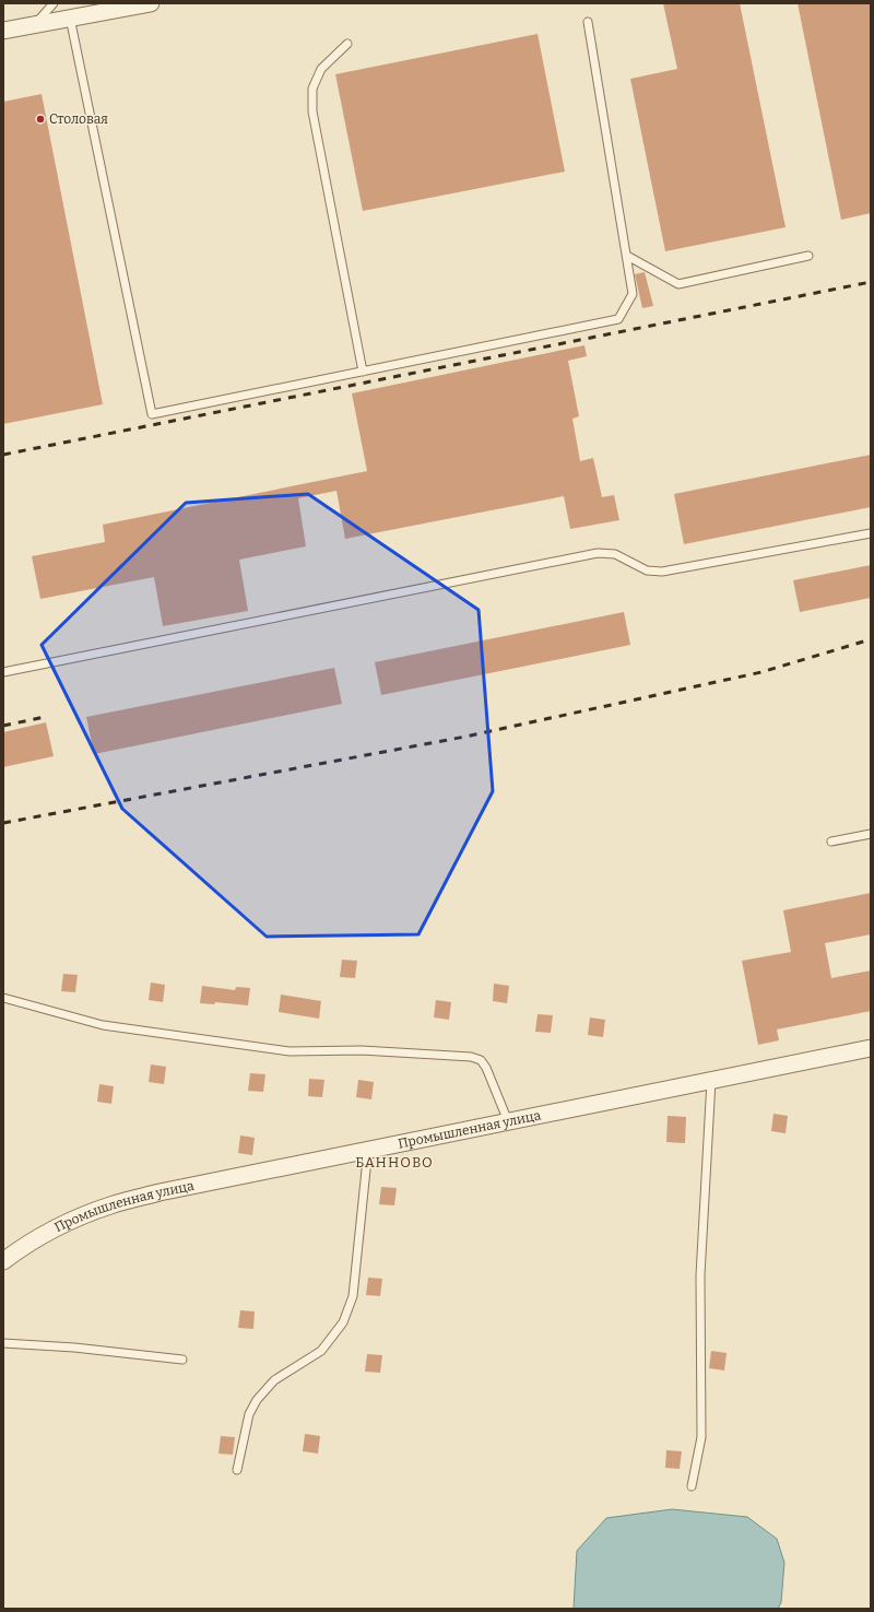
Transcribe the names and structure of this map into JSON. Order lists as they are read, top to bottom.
{
  "streets": {
    "street": ["Промышленная улица"]
  },
  "districts": ["БАННОВО"],
  "places": ["Столовая"]
}
